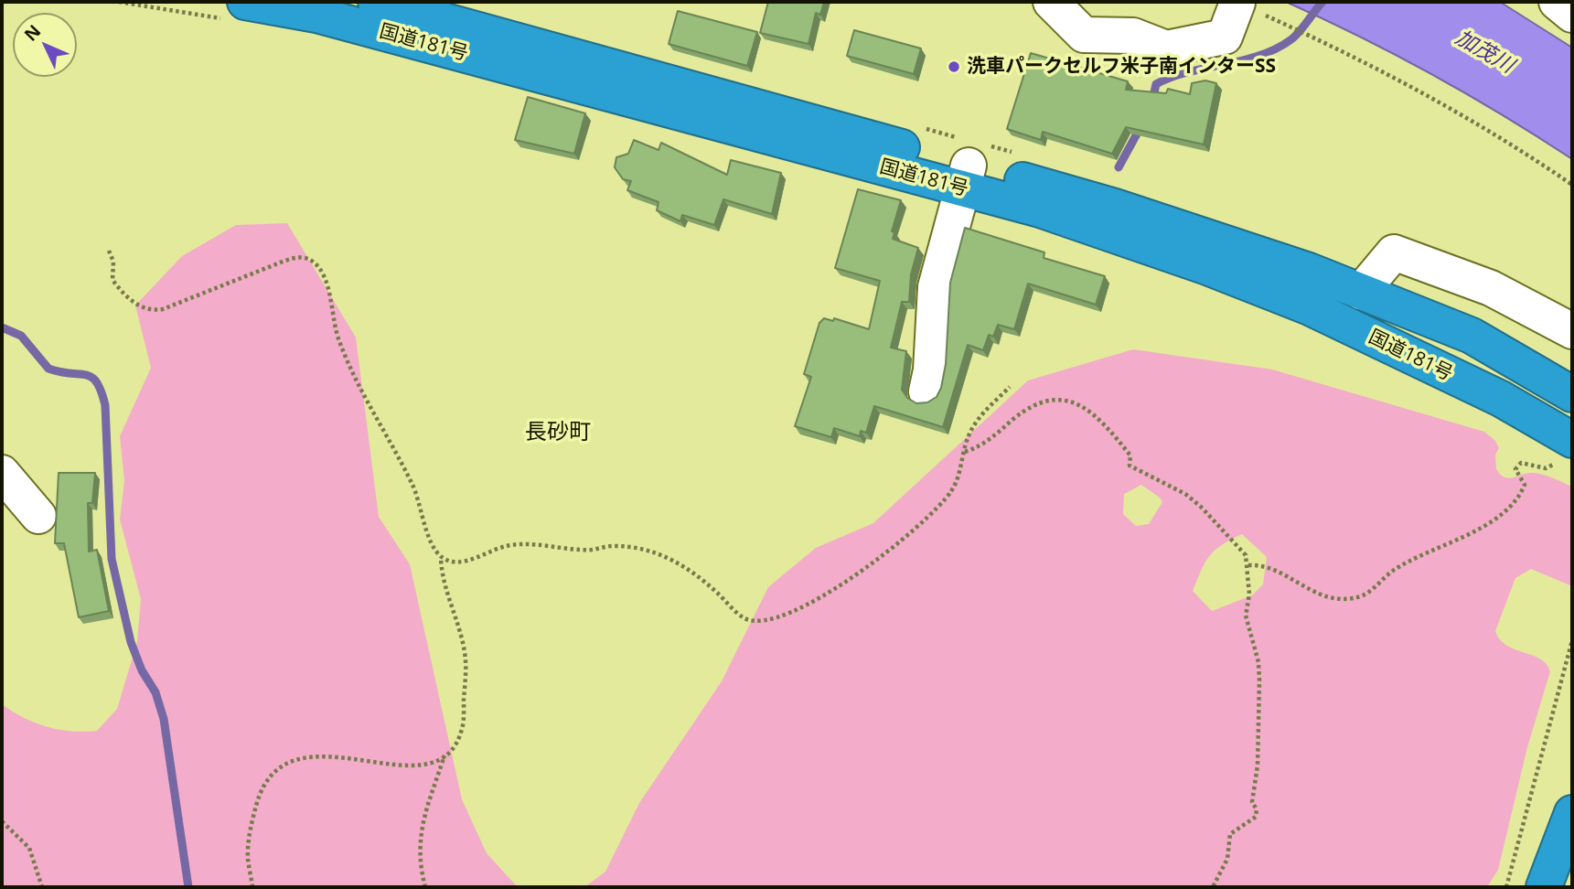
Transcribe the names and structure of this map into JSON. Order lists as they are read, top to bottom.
{
  "streets": {
    "highway": ["国道181号"]
  },
  "districts": ["長砂町"],
  "water": ["加茂川"],
  "places": ["洗車パークセルフ米子南インターSS"],
  "north": "top left"
}
